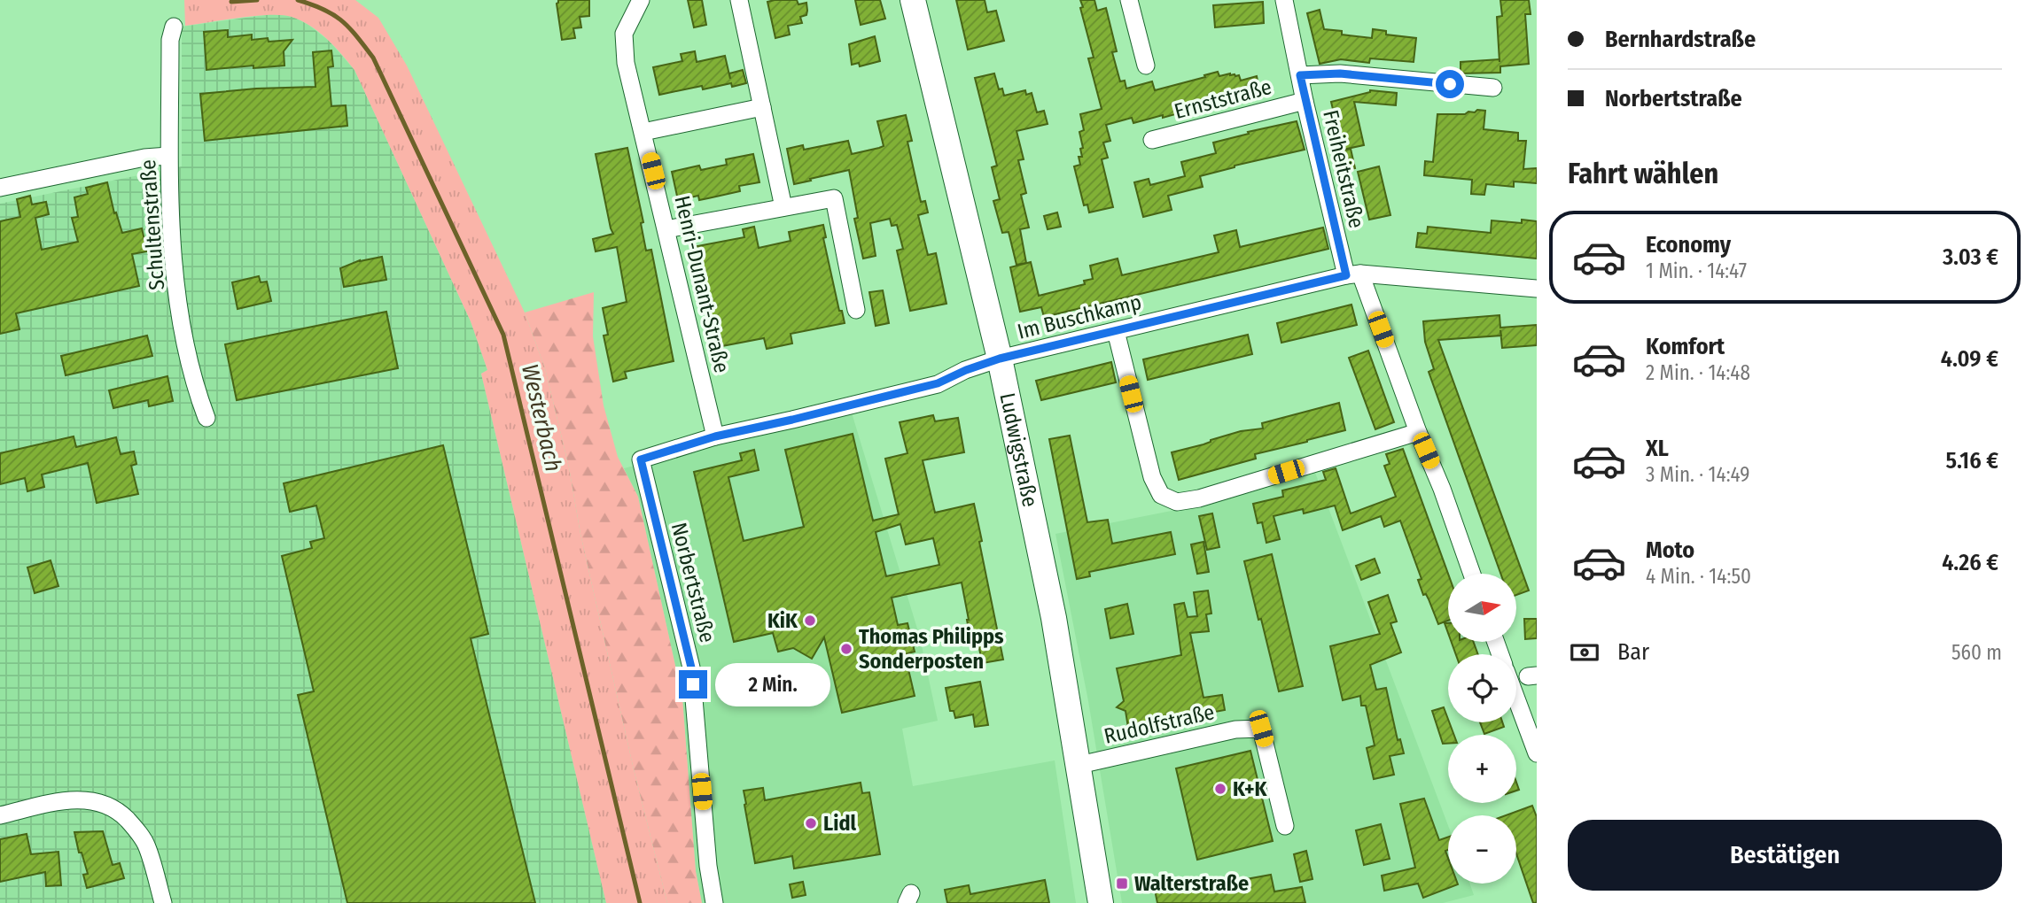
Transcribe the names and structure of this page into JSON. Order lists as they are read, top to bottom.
{
  "streets": {
    "main road": ["Ludwigstraße"],
    "street": [
      "Ernststraße",
      "Freiheitstraße",
      "Schultenstraße",
      "Henri-Dunant-Straße",
      "Im Buschkamp",
      "Norbertstraße",
      "Rudolfstraße"
    ]
  },
  "crossings": [
    ["Ernststraße", "Freiheitstraße"],
    ["Freiheitstraße", "Im Buschkamp"],
    ["Henri-Dunant-Straße", "Im Buschkamp"],
    ["Im Buschkamp", "Ludwigstraße"],
    ["Im Buschkamp", "Norbertstraße"],
    ["Ludwigstraße", "Rudolfstraße"]
  ],
  "water": ["Westerbach"],
  "places": {
    "other": [
      "KiK",
      "Thomas Philipps Sonderposten",
      "K+K",
      "Lidl"
    ],
    "transit": ["Walterstraße"]
  },
  "north": "right",
  "page": {
    "banner": ["Bernhardstraße", "Norbertstraße"],
    "heading": "Fahrt wählen",
    "list": [
      {
        "name": "Economy",
        "note": "1 Min. · 14:47",
        "value": "3.03 €"
      },
      {
        "name": "Komfort",
        "note": "2 Min. · 14:48",
        "value": "4.09 €"
      },
      {
        "name": "XL",
        "note": "3 Min. · 14:49",
        "value": "5.16 €"
      },
      {
        "name": "Moto",
        "note": "4 Min. · 14:50",
        "value": "4.26 €"
      }
    ],
    "map_buttons": ["+", "−"],
    "pay": ["Bar", "560 m"],
    "bubble": "2 Min.",
    "buttons": "Bestätigen"
  }
}
